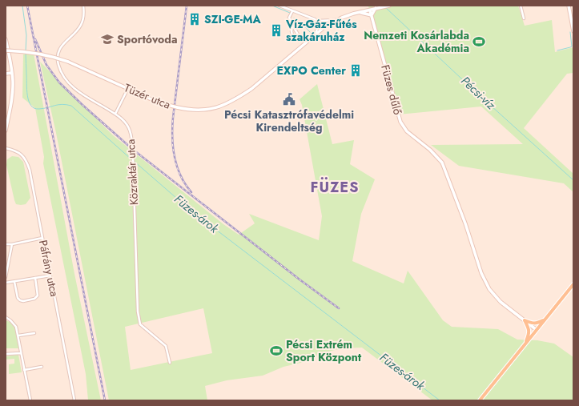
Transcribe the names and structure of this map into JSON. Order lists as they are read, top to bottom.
{
  "streets": {
    "street": [
      "Füzes dűlő",
      "Tüzér utca",
      "Közraktár utca",
      "Páfrány utca"
    ]
  },
  "crossings": [
    ["Füzes dűlő", "Tüzér utca"]
  ],
  "districts": ["FÜZES"],
  "water": ["Pécsi-víz", "Füzes-árok"],
  "places": {
    "building": ["SZI-GE-MA", "Víz-Gáz-Fűtés szakáruház", "EXPO Center"],
    "school or university": ["Sportóvoda"],
    "sports": ["Nemzeti Kosárlabda Akadémia", "Pécsi Extrém Sport Központ"],
    "public building": ["Pécsi Katasztrófavédelmi Kirendeltség"]
  }
}
